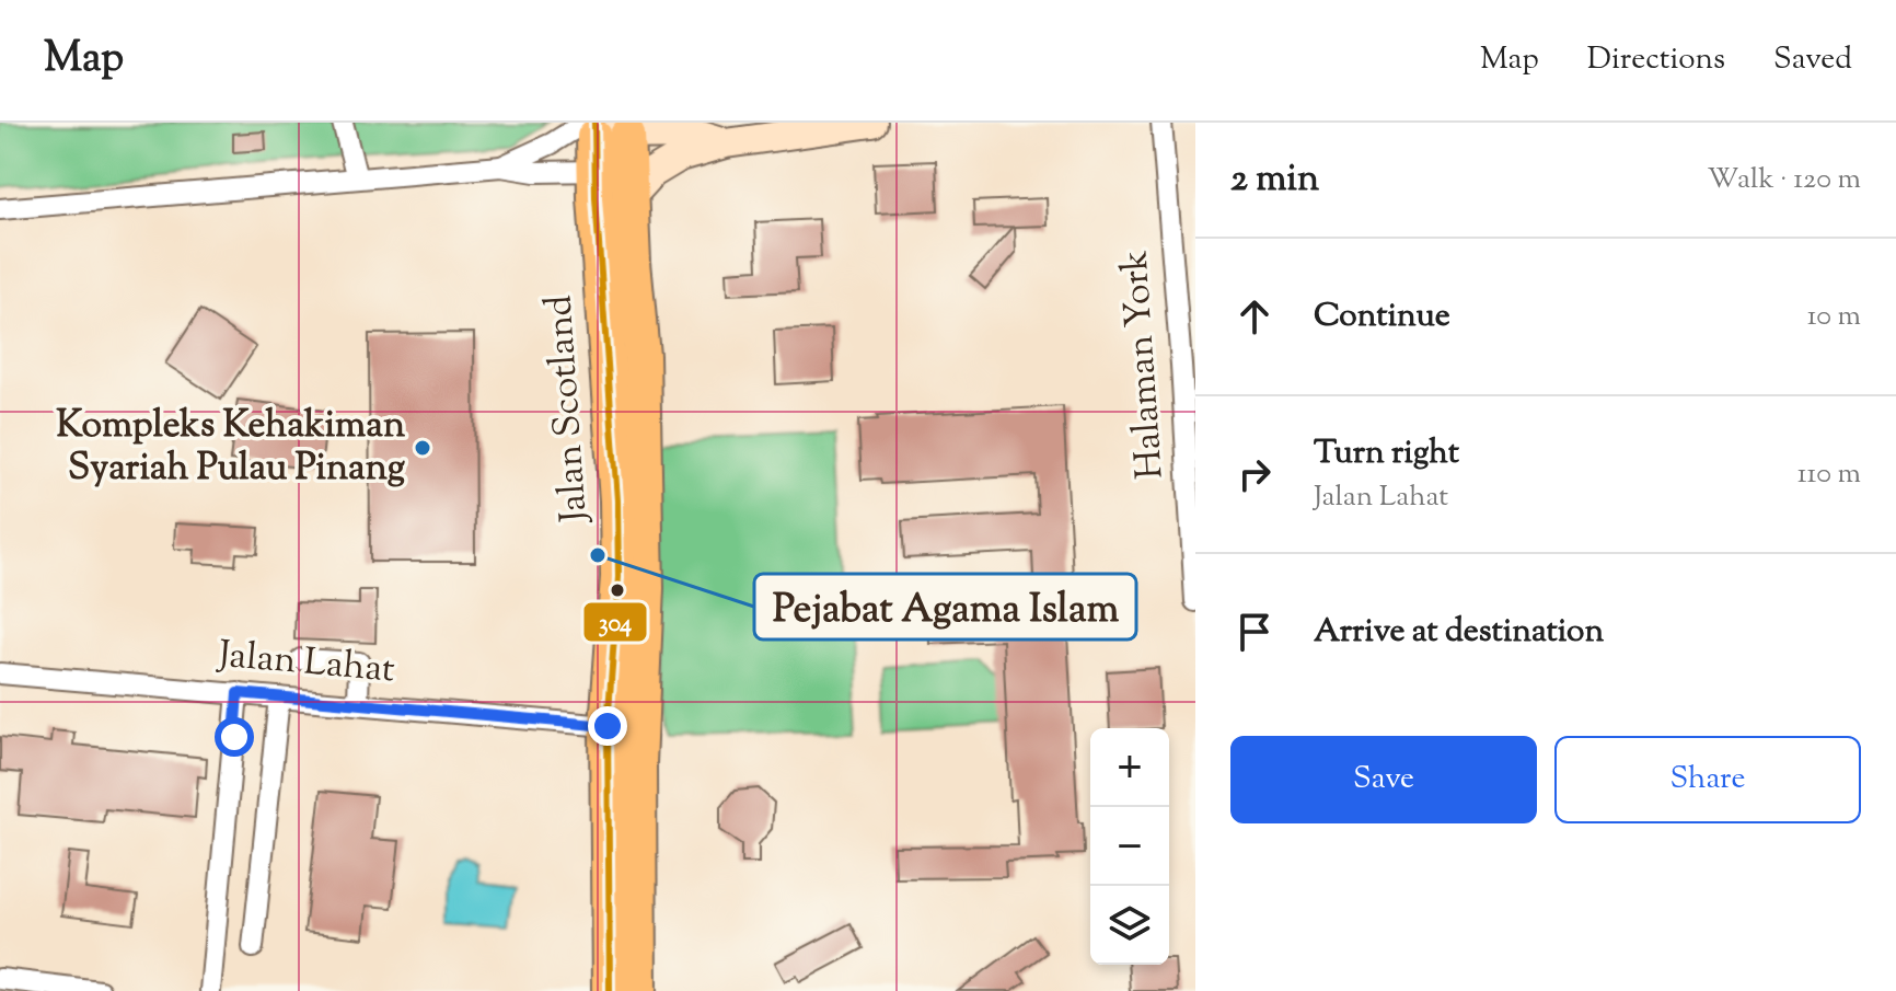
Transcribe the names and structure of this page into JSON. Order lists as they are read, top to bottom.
{
  "streets": {
    "highway": ["Jalan Scotland"],
    "street": ["Halaman York", "Jalan Lahat"]
  },
  "crossings": [
    ["Jalan Scotland", "Jalan Lahat"]
  ],
  "places": ["Kompleks Kehakiman Syariah Pulau Pinang", "Pejabat Agama Islam"],
  "lines": ["transit line 304"],
  "page": {
    "header": "Map",
    "nav": ["Map", "Directions", "Saved"],
    "heading": ["2 min", "Walk · 120 m"],
    "list": [
      ["Continue", "10 m"],
      ["Turn right", "Jalan Lahat", "110 m"],
      "Arrive at destination"
    ],
    "buttons": ["Save", "Share"],
    "map_buttons": ["+", "−"]
  }
}
